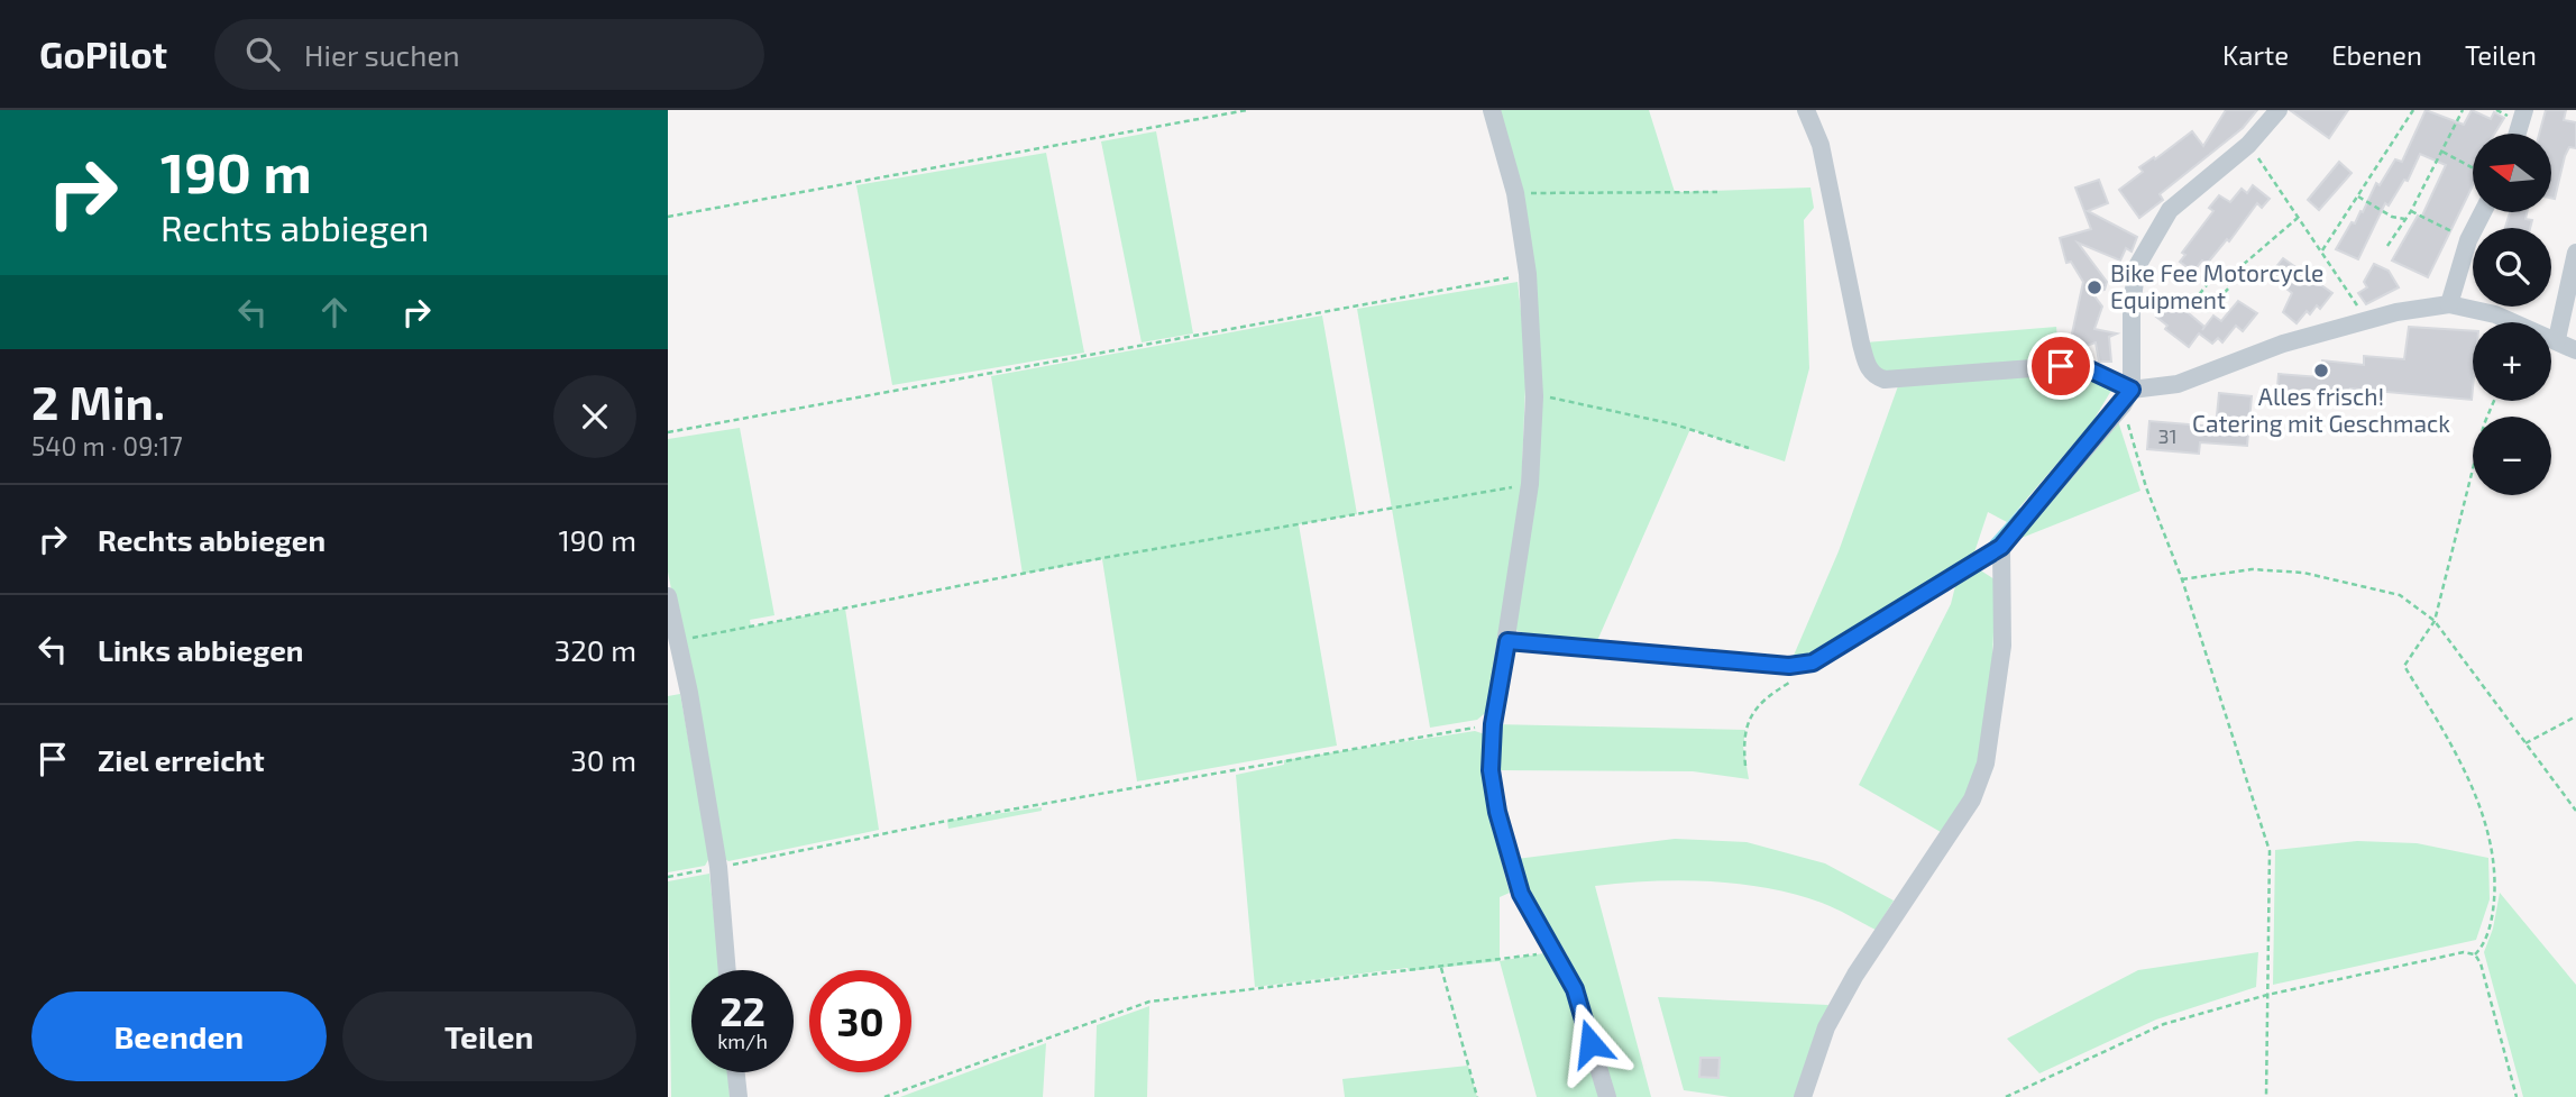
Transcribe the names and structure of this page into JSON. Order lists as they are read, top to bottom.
{
  "places": ["Bike Fee Motorcycle Equipment", "Alles frisch! Catering mit Geschmack"],
  "house_numbers": ["31"],
  "north": "left",
  "page": {
    "header": "GoPilot",
    "search": "Hier suchen",
    "nav": ["Karte", "Ebenen", "Teilen"],
    "turn": ["190 m", "Rechts abbiegen"],
    "map_buttons": ["+", "−"],
    "heading": ["2 Min.", "540 m · 09:17"],
    "list": [
      {
        "name": "Rechts abbiegen",
        "value": "190 m"
      },
      {
        "name": "Links abbiegen",
        "value": "320 m"
      },
      {
        "name": "Ziel erreicht",
        "value": "30 m"
      }
    ],
    "speed": "22 km/h",
    "limit": "30",
    "buttons": ["Beenden", "Teilen"]
  }
}
